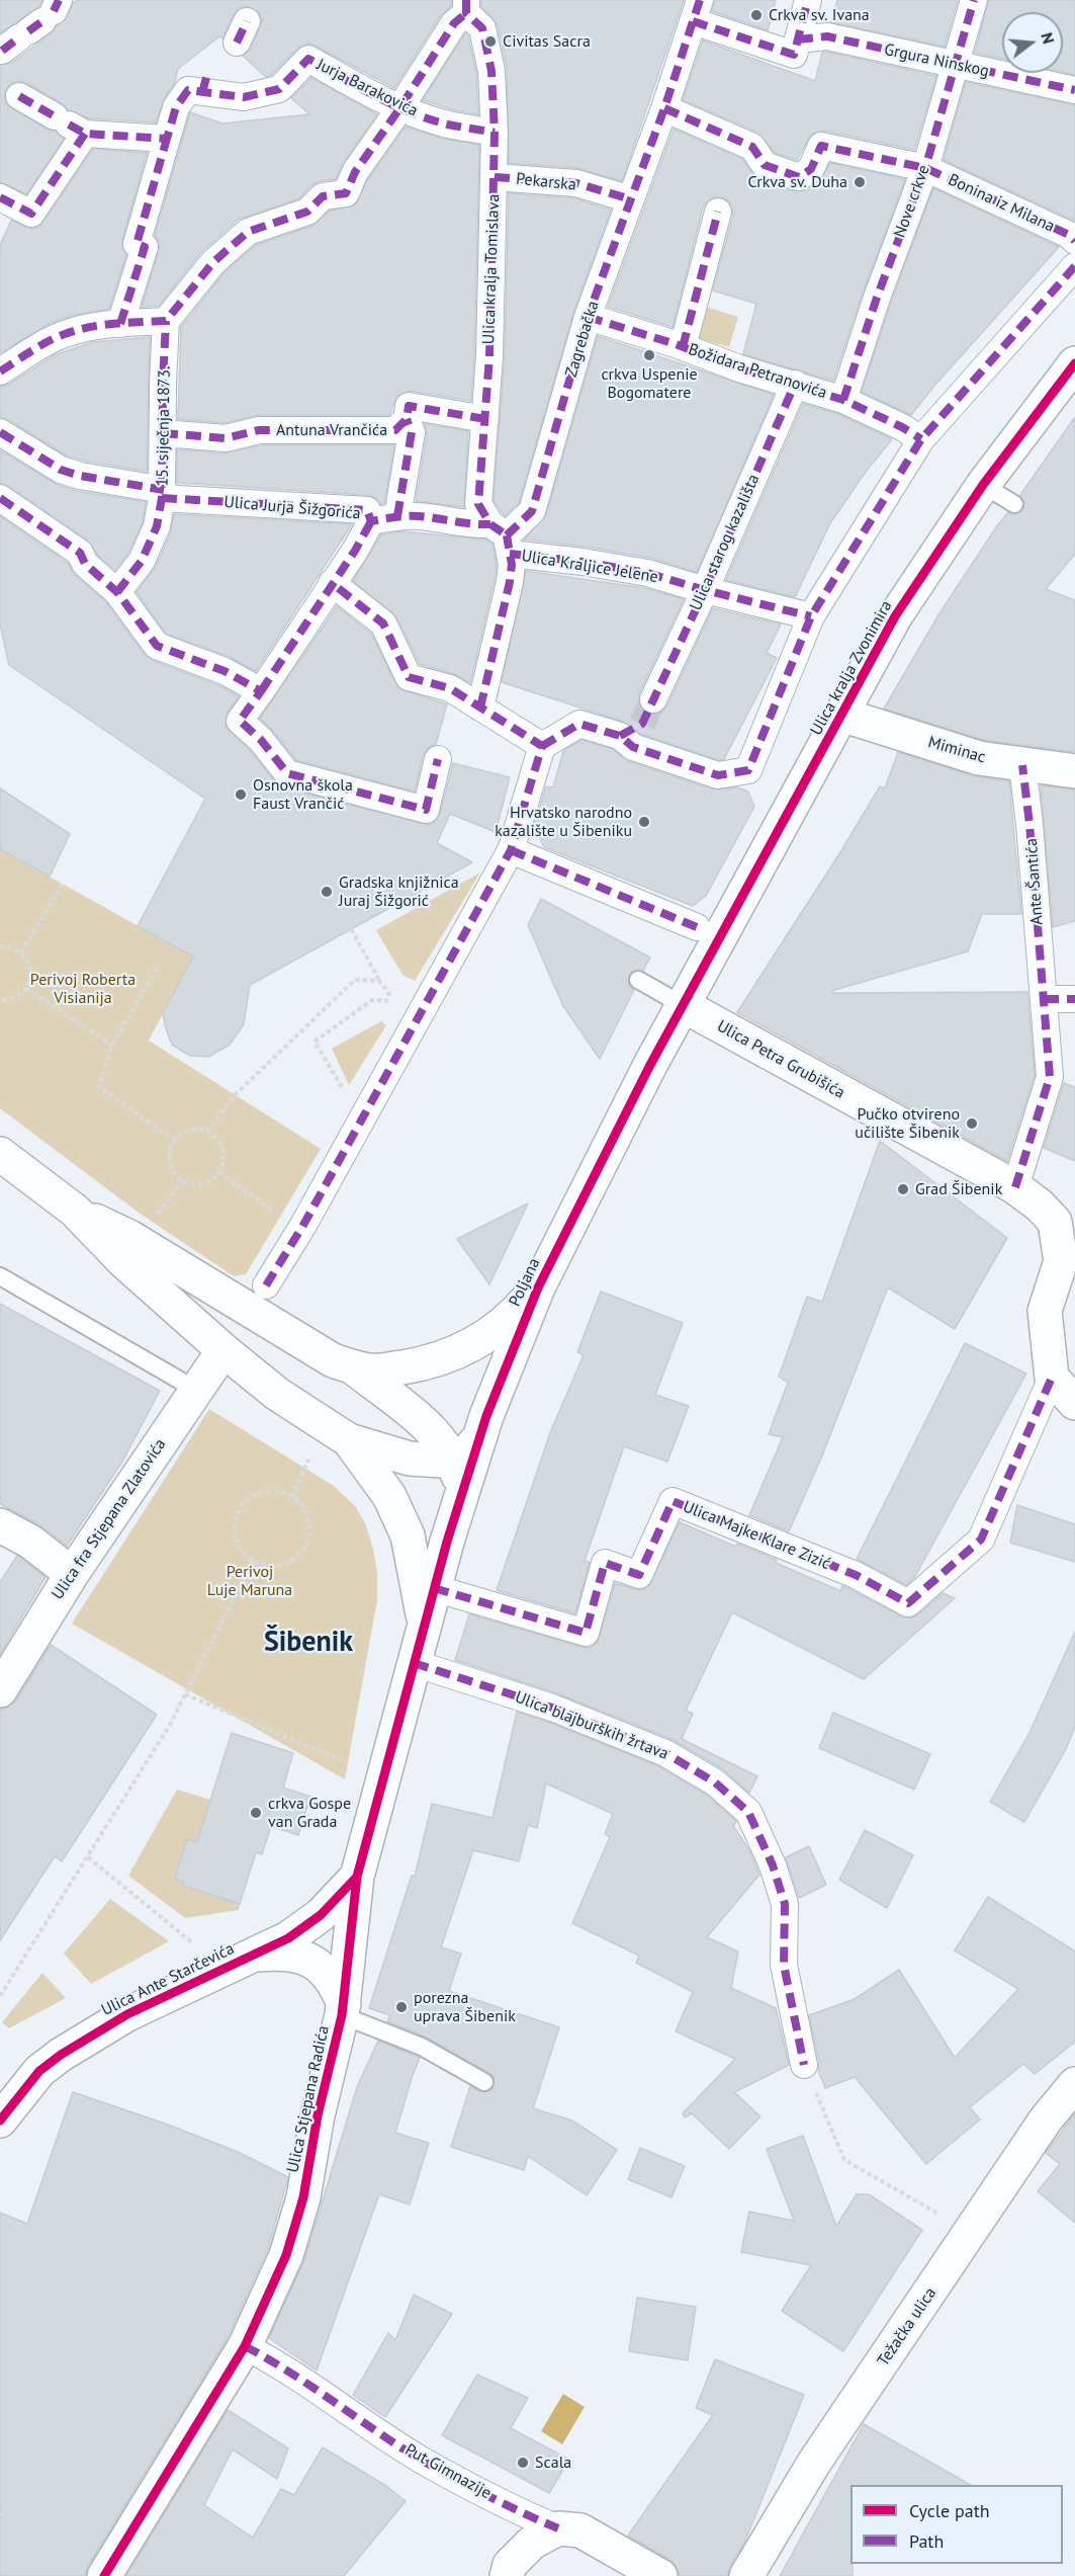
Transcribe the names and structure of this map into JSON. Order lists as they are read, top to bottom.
{
  "streets": {
    "main road": [
      "Ulica kralja Zvonimira",
      "Miminac",
      "Ulica Petra Grubišića",
      "Poljana",
      "Ulica fra Stjepana Zlatovića",
      "Ulica Ante Starčevića",
      "Ulica Stjepana Radića",
      "Težačka ulica",
      "Put Gimnazije"
    ],
    "street": [
      "Grgura Ninskog",
      "Jurja Barakovića",
      "Pekarska",
      "Nove crkve",
      "Bonina iz Milana",
      "Ulica kralja Tomislava",
      "Zagrebačka",
      "Božidara Petranovića",
      "15. siječnja 1873.",
      "Antuna Vrančića",
      "Ulica Jurja Šižgorića",
      "Ulica starog kazališta",
      "Ulica Kraljice Jelene",
      "Ante Šantića",
      "Ulica Majke Klare Zizić",
      "Ulica blajburških žrtava"
    ]
  },
  "crossings": [
    ["Grgura Ninskog", "Nove crkve"],
    ["Jurja Barakovića", "Ulica kralja Tomislava"],
    ["Pekarska", "Ulica kralja Tomislava"],
    ["Pekarska", "Zagrebačka"],
    ["Nove crkve", "Bonina iz Milana"],
    ["Nove crkve", "Božidara Petranovića"],
    ["Bonina iz Milana", "Zagrebačka"],
    ["Ulica kralja Tomislava", "Zagrebačka"],
    ["Ulica kralja Tomislava", "Antuna Vrančića"],
    ["Ulica kralja Tomislava", "Ulica Jurja Šižgorića"],
    ["Ulica kralja Tomislava", "Ulica Kraljice Jelene"],
    ["Zagrebačka", "Božidara Petranovića"],
    ["Zagrebačka", "Ulica Jurja Šižgorića"],
    ["Zagrebačka", "Ulica Kraljice Jelene"],
    ["Božidara Petranovića", "Ulica starog kazališta"],
    ["15. siječnja 1873.", "Antuna Vrančića"],
    ["15. siječnja 1873.", "Ulica Jurja Šižgorića"],
    ["Ulica Jurja Šižgorića", "Ulica Kraljice Jelene"],
    ["Ulica starog kazališta", "Ulica Kraljice Jelene"],
    ["Ulica kralja Zvonimira", "Miminac"],
    ["Ulica kralja Zvonimira", "Ulica Petra Grubišića"],
    ["Ulica kralja Zvonimira", "Poljana"],
    ["Miminac", "Ante Šantića"],
    ["Ante Šantića", "Ulica Petra Grubišića"],
    ["Ulica Petra Grubišića", "Poljana"],
    ["Ulica Petra Grubišića", "Ulica Majke Klare Zizić"],
    ["Poljana", "Ulica Majke Klare Zizić"],
    ["Poljana", "Ulica Stjepana Radića"],
    ["Ulica Majke Klare Zizić", "Ulica Stjepana Radića"],
    ["Ulica blajburških žrtava", "Ulica Stjepana Radića"],
    ["Ulica Ante Starčevića", "Ulica Stjepana Radića"],
    ["Ulica Stjepana Radića", "Put Gimnazije"]
  ],
  "districts": ["Šibenik"],
  "parks": ["Perivoj Roberta Visianija", "Perivoj Luje Maruna"],
  "places": [
    "Crkva sv. Ivana",
    "Civitas Sacra",
    "Crkva sv. Duha",
    "crkva Uspenie Bogomatere",
    "Osnovna škola Faust Vrančić",
    "Hrvatsko narodno kazalište u Šibeniku",
    "Gradska knjižnica Juraj Šižgorić",
    "Pučko otvireno učilište Šibenik",
    "Grad Šibenik",
    "crkva Gospe van Grada",
    "porezna uprava Šibenik",
    "Scala"
  ],
  "legend": ["Cycle path", "Path"],
  "north": "right"
}
